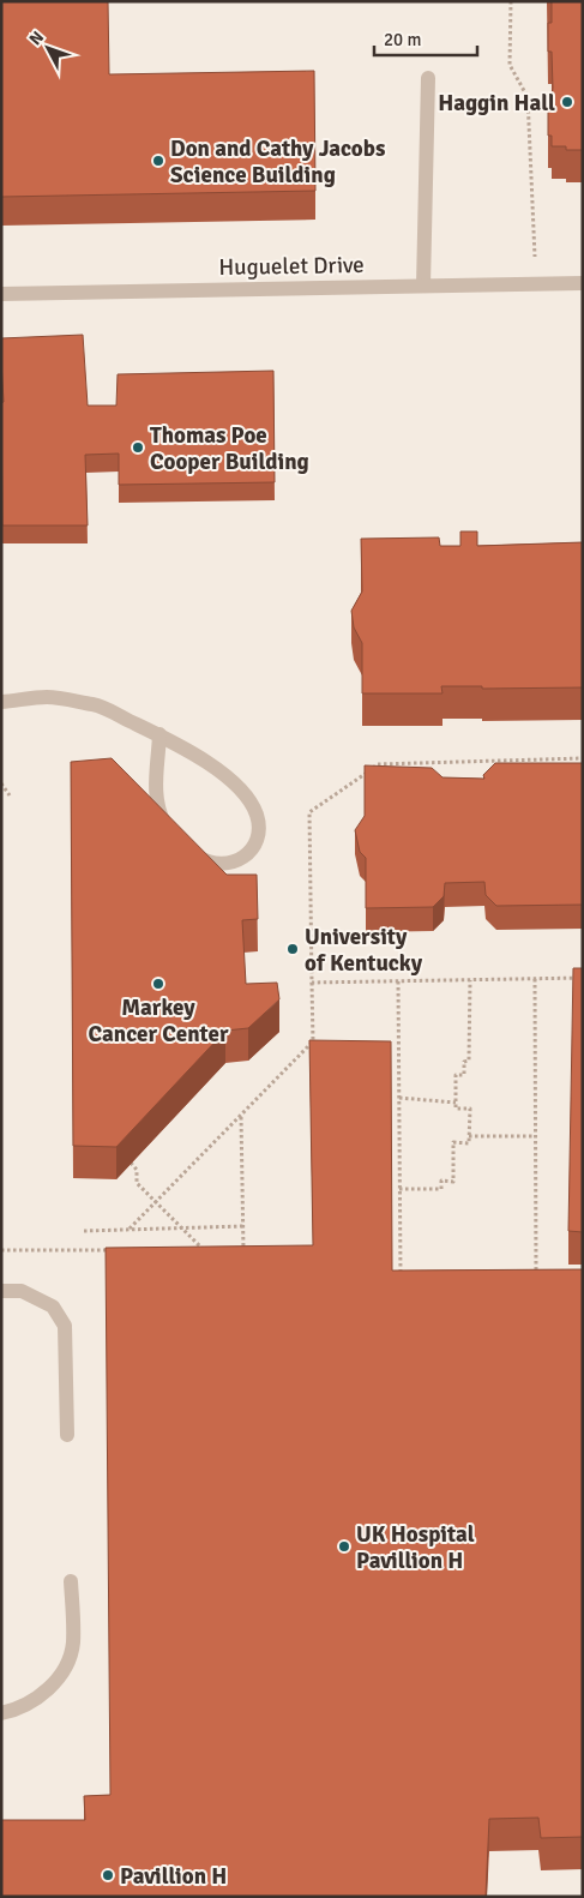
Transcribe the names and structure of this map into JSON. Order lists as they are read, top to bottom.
{
  "streets": {
    "street": ["Huguelet Drive"]
  },
  "places": [
    "Haggin Hall",
    "Don and Cathy Jacobs Science Building",
    "Thomas Poe Cooper Building",
    "University of Kentucky",
    "Markey Cancer Center",
    "UK Hospital Pavillion H",
    "Pavillion H"
  ],
  "scale_bar": "20 m",
  "north": "top left"
}
